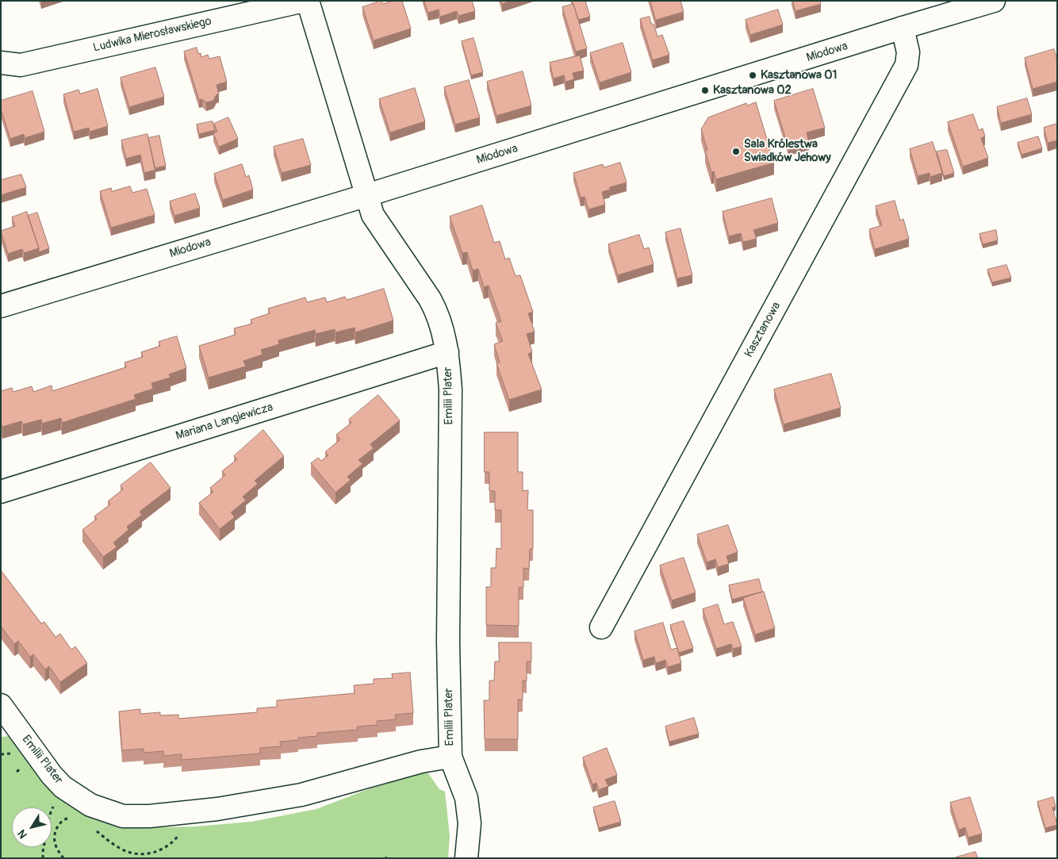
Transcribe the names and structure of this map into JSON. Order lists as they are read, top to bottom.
{
  "streets": {
    "street": [
      "Ludwika Mierosławskiego",
      "Miodowa",
      "Kasztanowa",
      "Emilii Plater",
      "Mariana Langiewicza"
    ]
  },
  "crossings": [
    ["Miodowa", "Kasztanowa"],
    ["Miodowa", "Emilii Plater"],
    ["Emilii Plater", "Mariana Langiewicza"]
  ],
  "places": ["Kasztanowa 01", "Kasztanowa 02", "Sala Królestwa Swiadków Jehowy"],
  "north": "bottom left"
}
